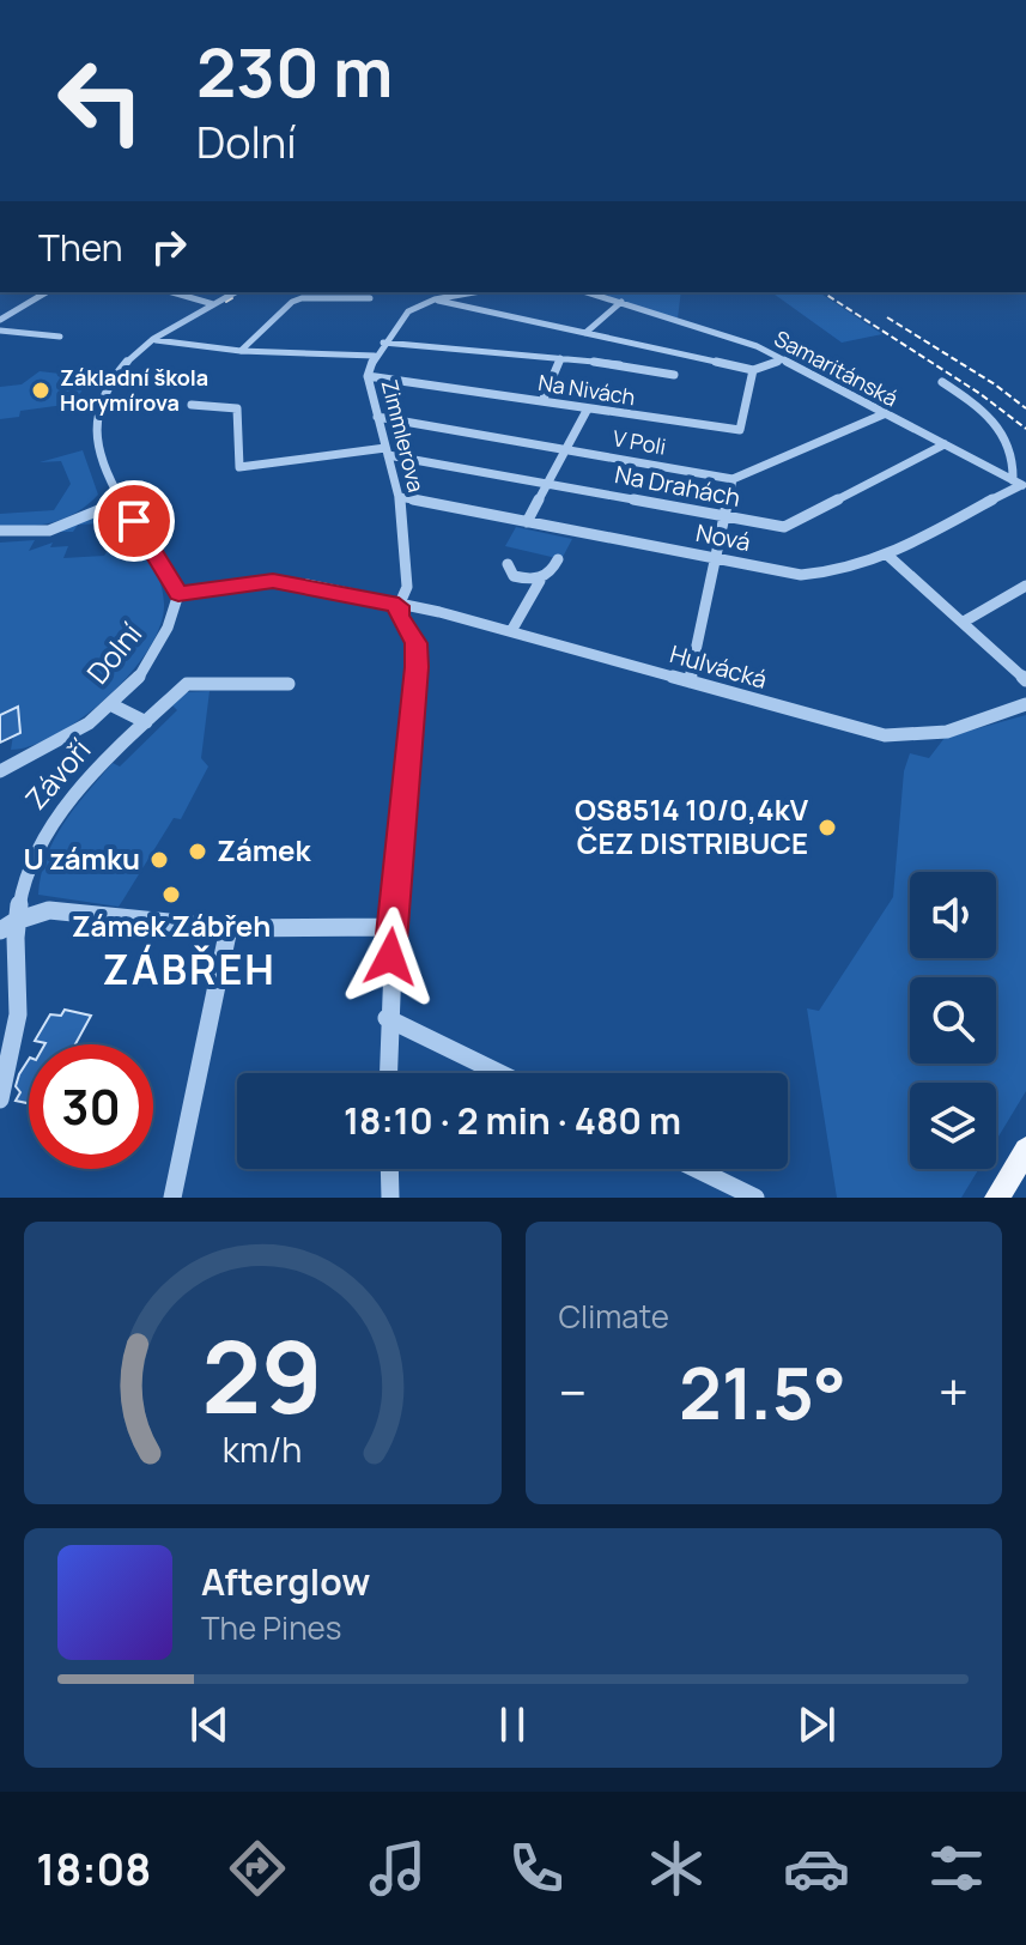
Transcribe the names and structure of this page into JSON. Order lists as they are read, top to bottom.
{
  "streets": {
    "street": [
      "Samaritánská",
      "Na Nivách",
      "Zimmlerova",
      "V Poli",
      "Na Drahách",
      "Nová",
      "Dolní",
      "Hulvácká",
      "Závoří"
    ]
  },
  "crossings": [
    ["Samaritánská", "Na Drahách"],
    ["Samaritánská", "Nová"],
    ["Na Nivách", "Zimmlerova"],
    ["Zimmlerova", "V Poli"],
    ["Zimmlerova", "Na Drahách"],
    ["Zimmlerova", "Nová"],
    ["Zimmlerova", "Hulvácká"]
  ],
  "districts": ["ZÁBŘEH"],
  "places": [
    "Základní škola Horymírova",
    "OS8514 10/0,4kV ČEZ DISTRIBUCE",
    "Zámek",
    "U zámku",
    "Zámek Zábřeh"
  ],
  "page": {
    "turn": ["230 m", "Dolní"],
    "then": "Then",
    "limit": "30",
    "trip": "18:10 · 2 min · 480 m",
    "tile": "Climate",
    "heat": ["−", "21.5°", "+"],
    "song": ["Afterglow", "The Pines"],
    "tabs": "18:08",
    "gauge": ["29", "km/h"]
  }
}
